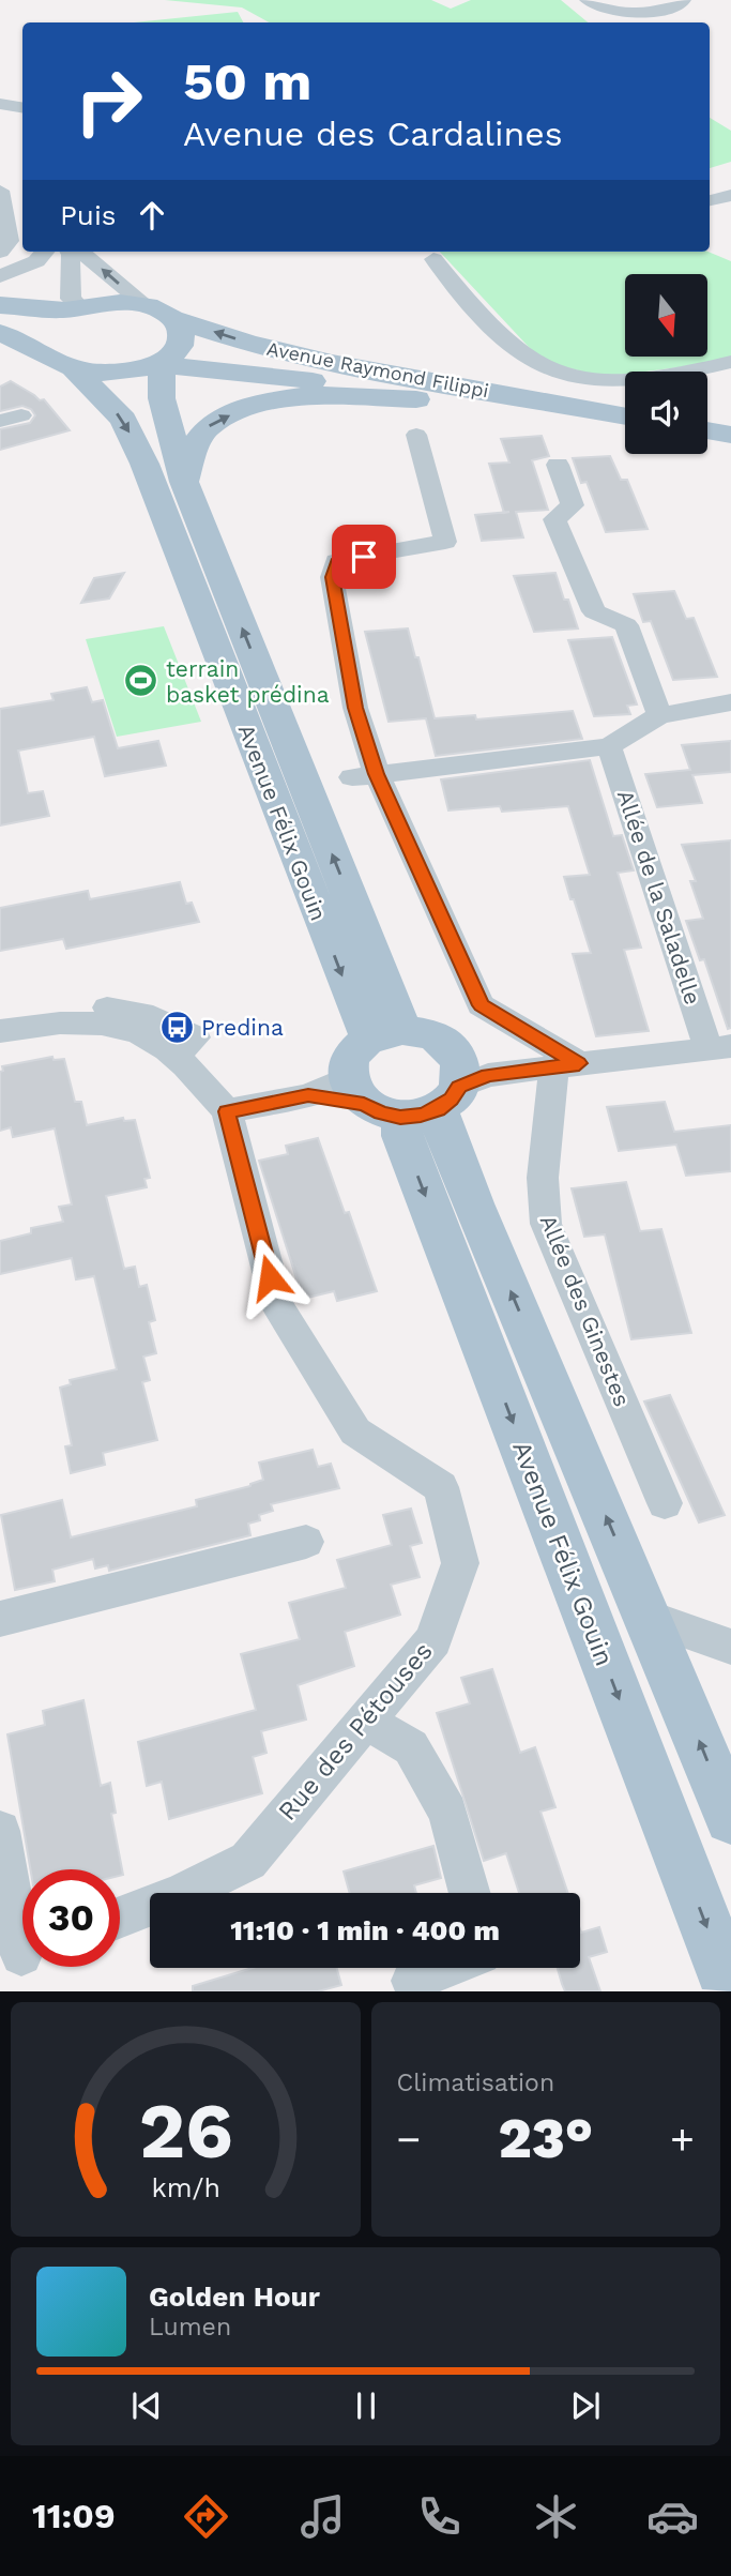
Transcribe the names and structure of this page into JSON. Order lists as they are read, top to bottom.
{
  "streets": {
    "main road": ["Avenue Raymond Filippi", "Avenue Félix Gouin"],
    "street": ["Allée de la Saladelle", "Allée des Ginestes", "Rue des Pétouses"]
  },
  "crossings": [
    ["Avenue Raymond Filippi", "Avenue Félix Gouin"]
  ],
  "places": {
    "sports": ["terrain basket prédina"],
    "bus stop": ["Predina"]
  },
  "north": "bottom",
  "page": {
    "turn": ["50 m", "Avenue des Cardalines"],
    "then": "Puis",
    "limit": "30",
    "trip": "11:10 · 1 min · 400 m",
    "tile": "Climatisation",
    "heat": ["−", "23°", "+"],
    "song": ["Golden Hour", "Lumen"],
    "tabs": "11:09",
    "gauge": ["26", "km/h"]
  }
}
